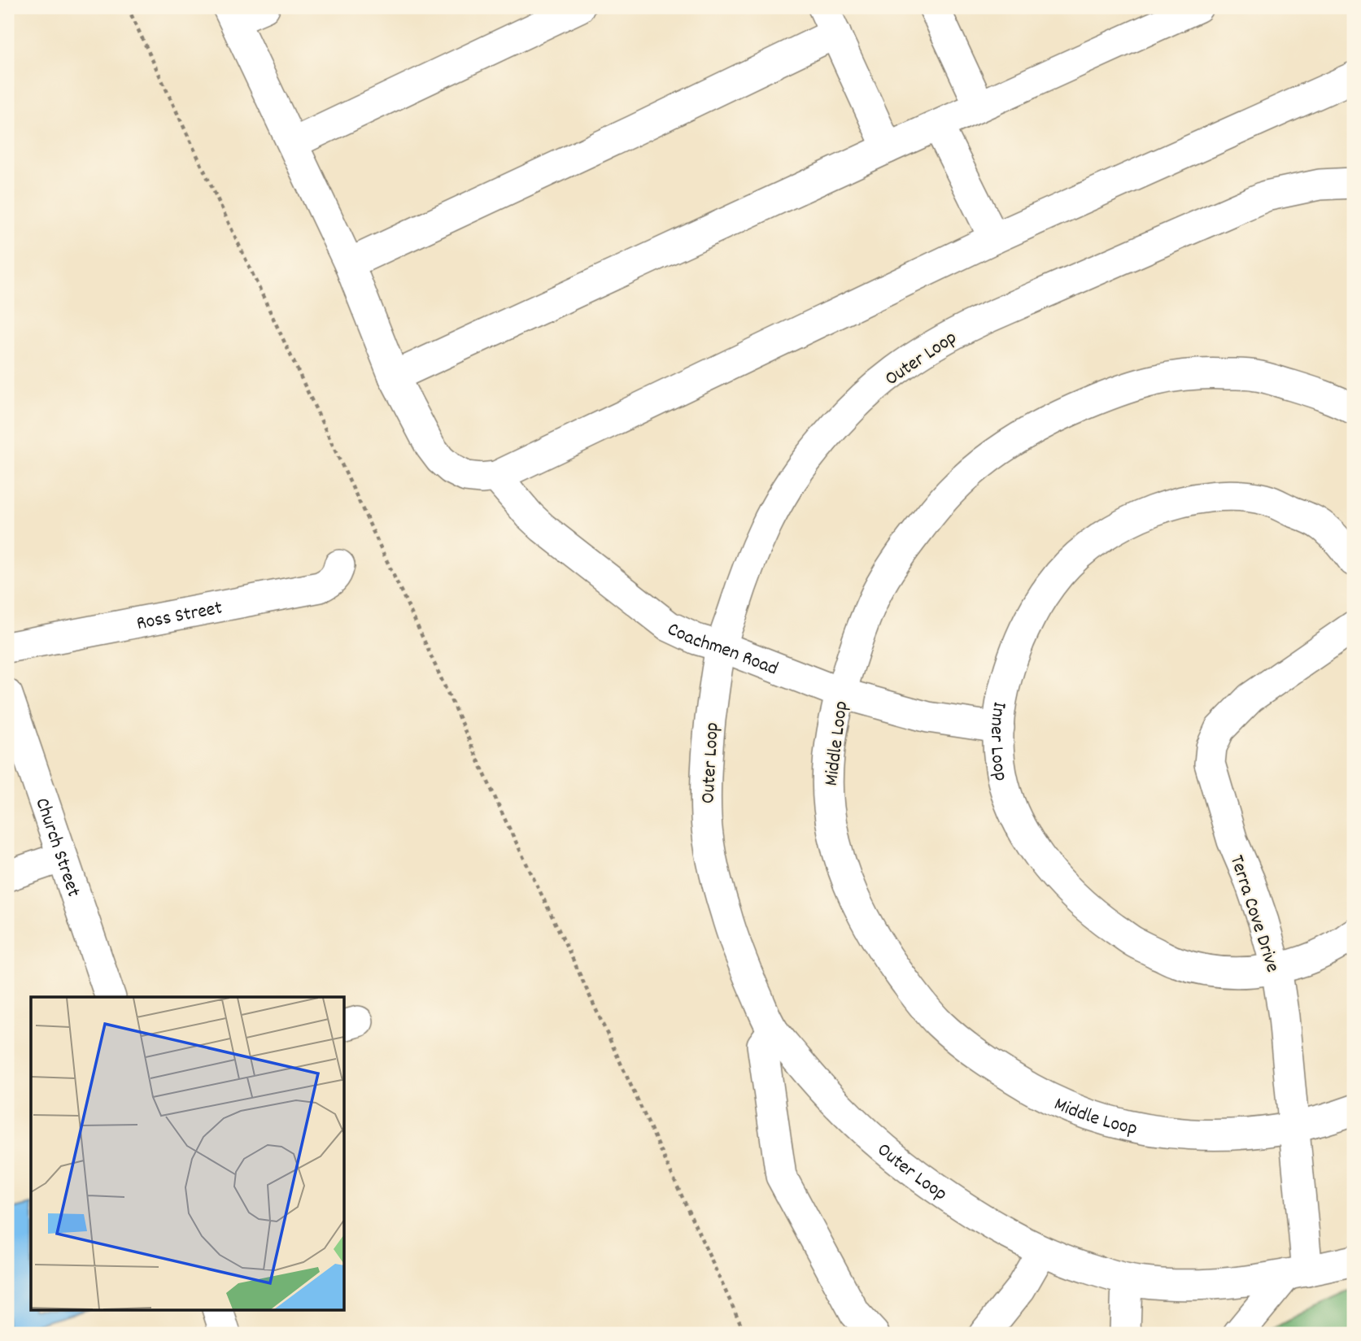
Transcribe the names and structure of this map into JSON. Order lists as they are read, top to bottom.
{
  "streets": {
    "street": [
      "Outer Loop",
      "Ross Street",
      "Coachmen Road",
      "Inner Loop",
      "Middle Loop",
      "Church Street",
      "Terra Cove Drive"
    ]
  },
  "crossings": [
    ["Outer Loop", "Coachmen Road"],
    ["Outer Loop", "Terra Cove Drive"],
    ["Coachmen Road", "Inner Loop"],
    ["Coachmen Road", "Middle Loop"],
    ["Inner Loop", "Terra Cove Drive"],
    ["Middle Loop", "Terra Cove Drive"]
  ]
}
